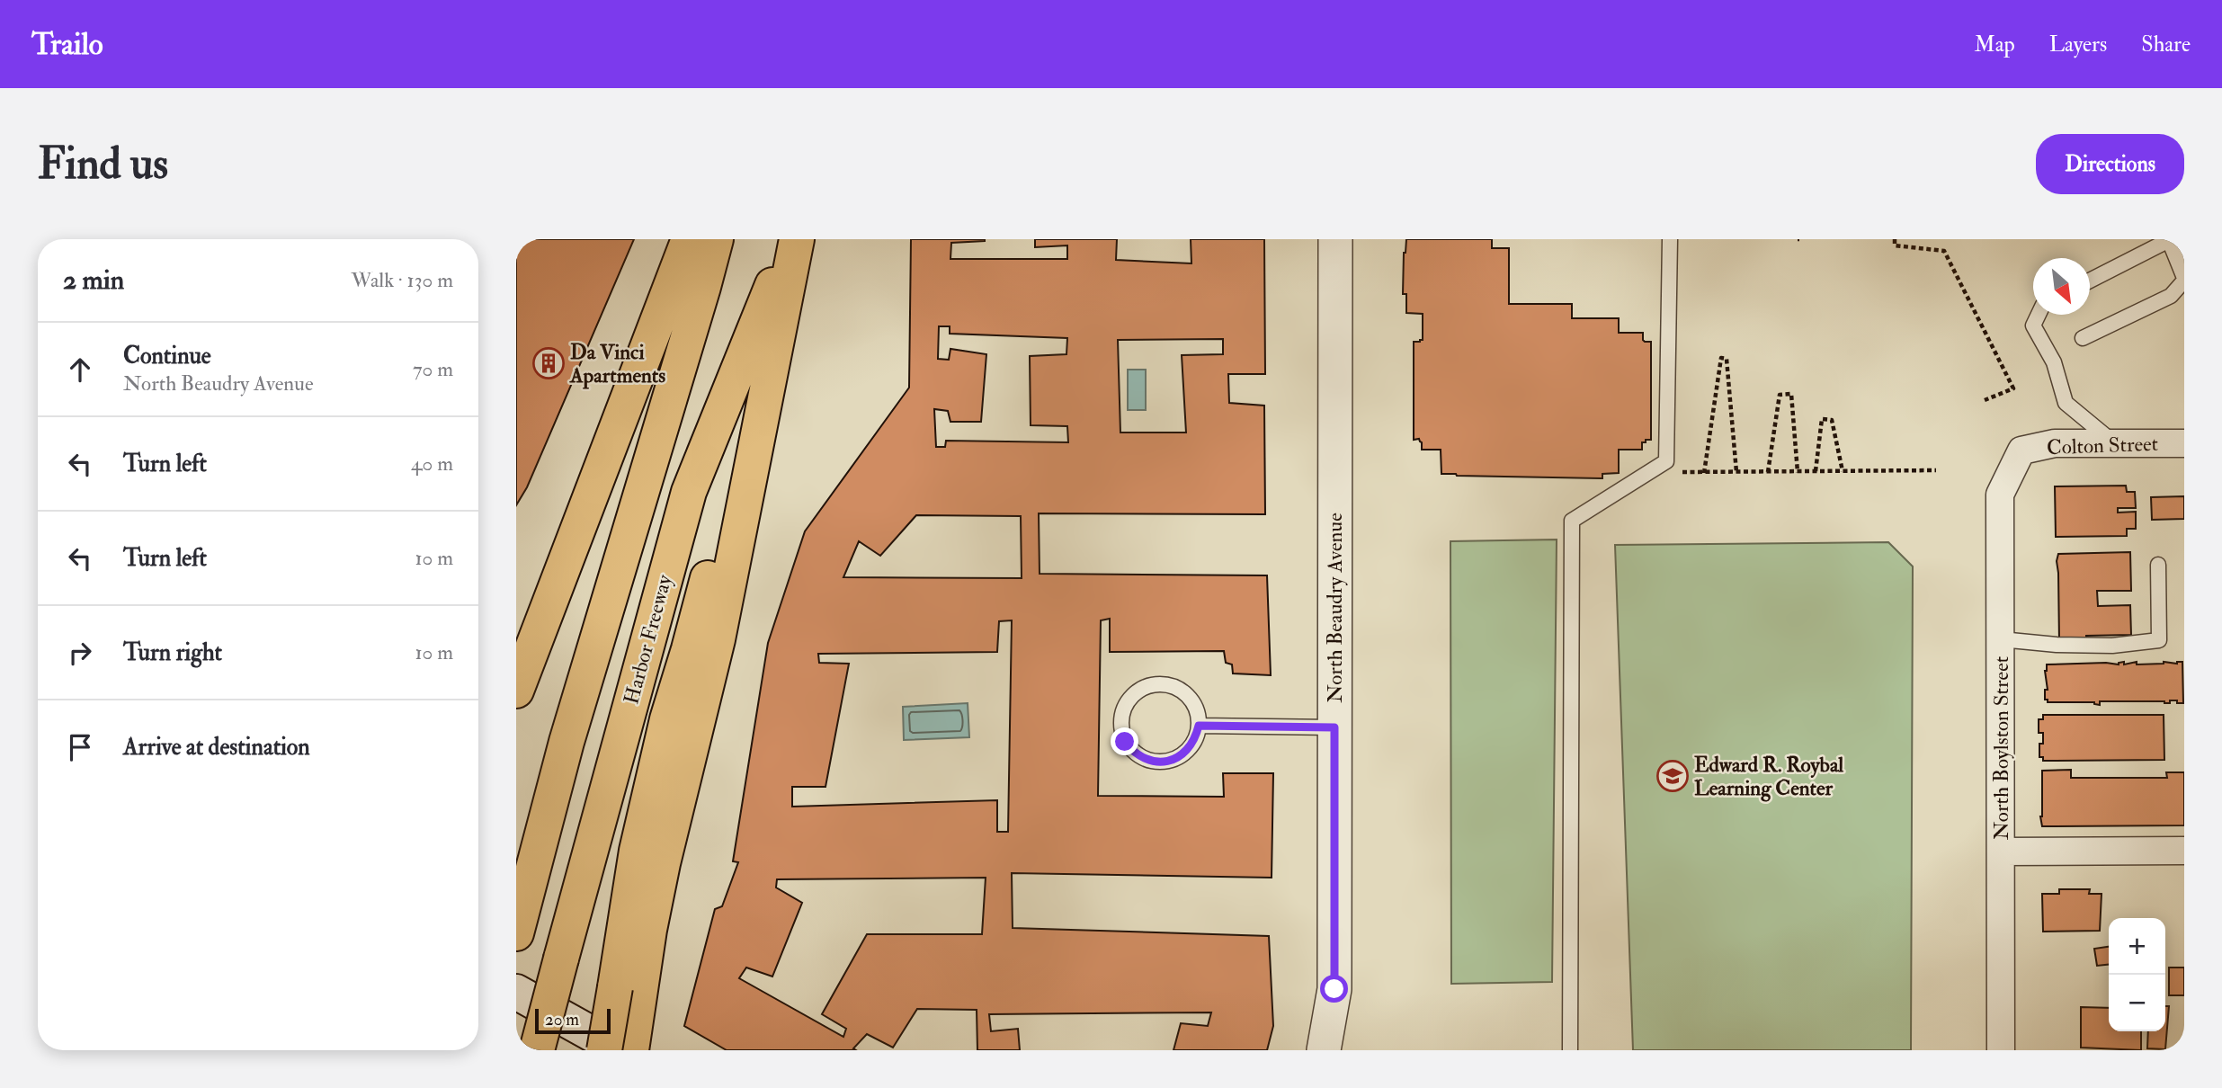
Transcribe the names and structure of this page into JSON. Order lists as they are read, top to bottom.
{
  "streets": {
    "highway": ["Harbor Freeway"],
    "street": ["Colton Street", "North Beaudry Avenue", "North Boylston Street"]
  },
  "crossings": [
    ["Colton Street", "North Boylston Street"]
  ],
  "places": {
    "building": ["Da Vinci Apartments"],
    "school or university": ["Edward R. Roybal Learning Center"]
  },
  "scale_bar": "20 m",
  "north": "bottom right",
  "page": {
    "header": "Trailo",
    "nav": ["Map", "Layers", "Share"],
    "buttons": "Directions",
    "title": "Find us",
    "heading": ["2 min", "Walk · 130 m"],
    "list": [
      ["Continue", "North Beaudry Avenue", "70 m"],
      ["Turn left", "40 m"],
      ["Turn left", "10 m"],
      ["Turn right", "10 m"],
      "Arrive at destination"
    ],
    "map_buttons": ["+", "−"],
    "scale": "20 m"
  }
}
